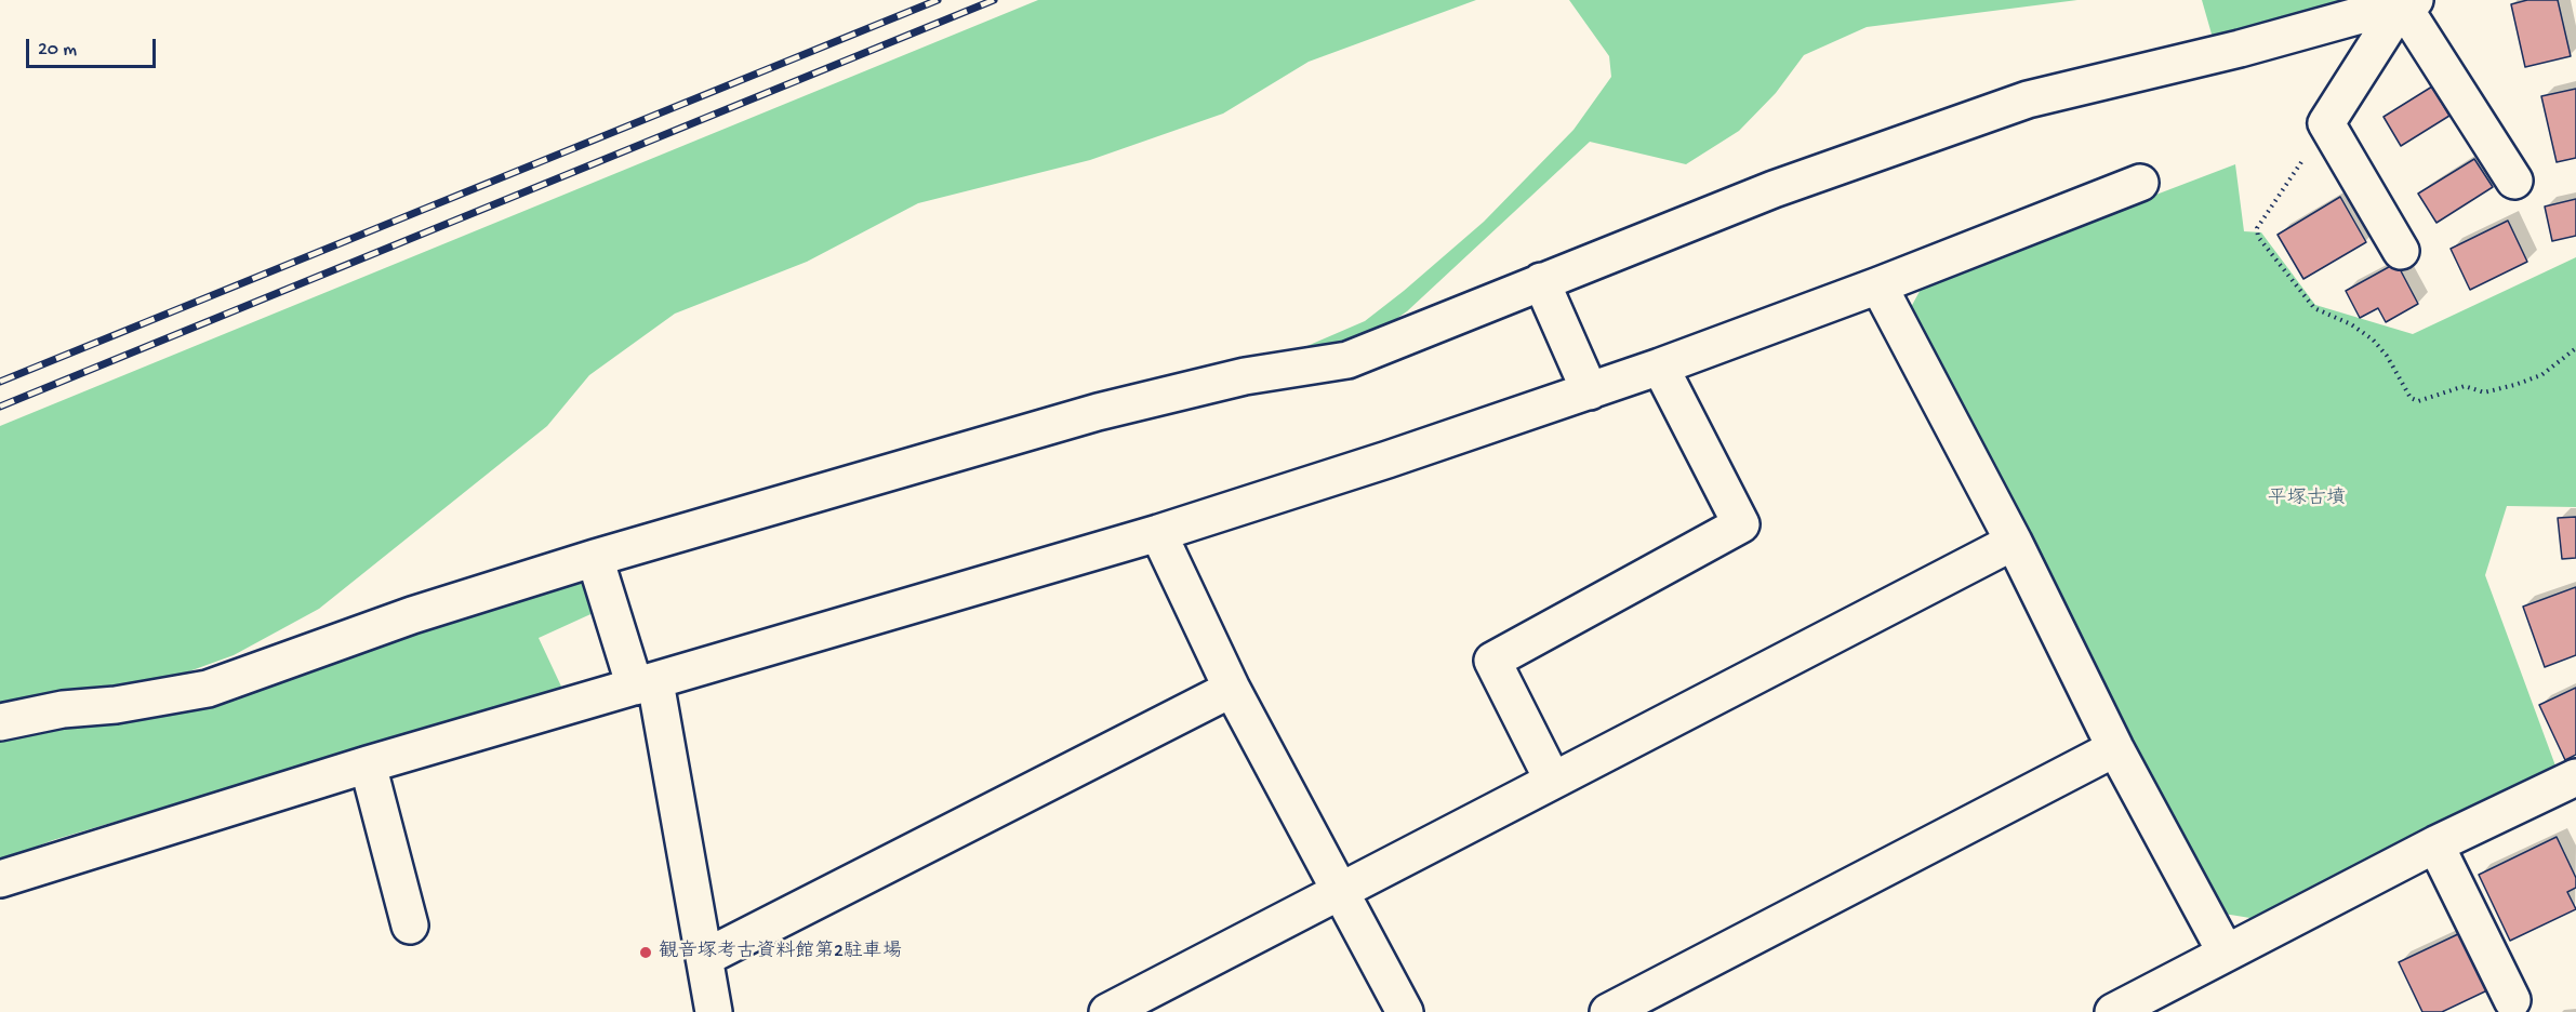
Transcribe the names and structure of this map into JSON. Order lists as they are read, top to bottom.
{
  "parks": ["平塚古墳"],
  "places": ["観音塚考古資料館第2駐車場"],
  "scale_bar": "20 m"
}
